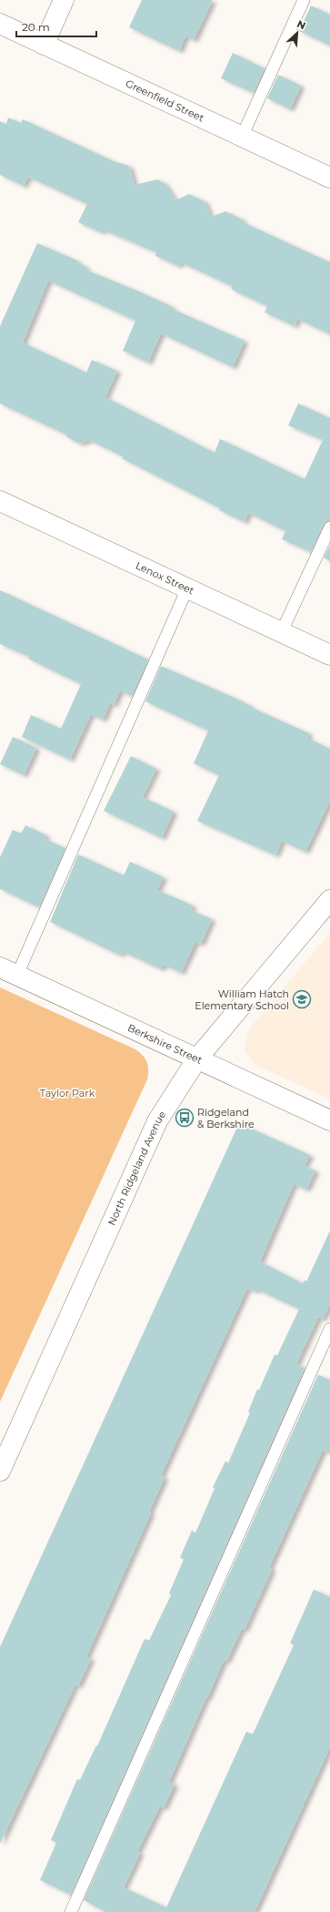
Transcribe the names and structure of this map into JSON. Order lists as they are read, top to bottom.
{
  "streets": {
    "street": [
      "Greenfield Street",
      "Lenox Street",
      "Berkshire Street",
      "North Ridgeland Avenue"
    ]
  },
  "crossings": [
    ["Berkshire Street", "North Ridgeland Avenue"]
  ],
  "parks": ["Taylor Park"],
  "places": {
    "school or university": ["William Hatch Elementary School"],
    "bus stop": ["Ridgeland & Berkshire"]
  },
  "scale_bar": "20 m",
  "north": "top right"
}
